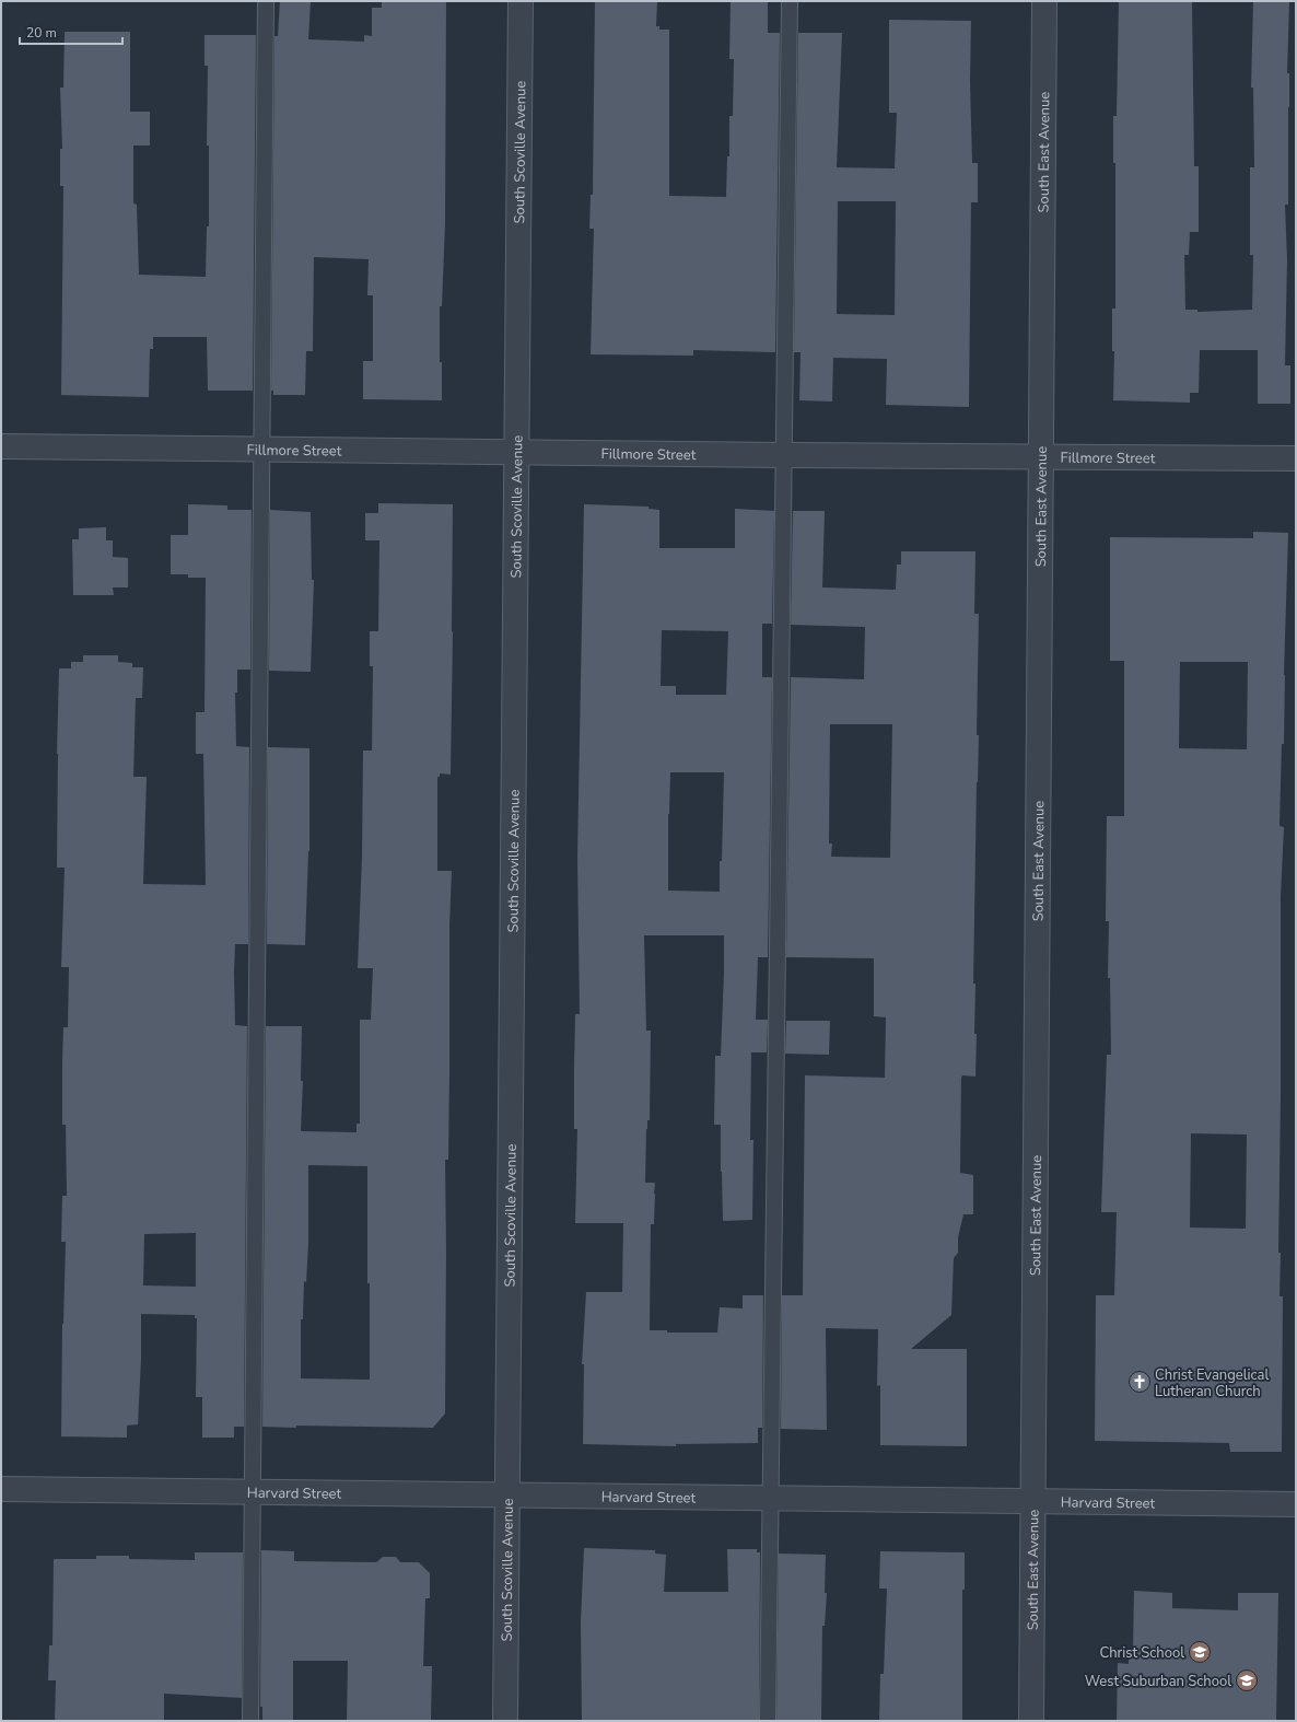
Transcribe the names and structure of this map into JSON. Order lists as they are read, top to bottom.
{
  "streets": {
    "street": [
      "South Scoville Avenue",
      "South East Avenue",
      "Fillmore Street",
      "Harvard Street"
    ]
  },
  "crossings": [
    ["South Scoville Avenue", "Fillmore Street"],
    ["South Scoville Avenue", "Harvard Street"],
    ["South East Avenue", "Fillmore Street"],
    ["South East Avenue", "Harvard Street"]
  ],
  "places": {
    "church": ["Christ Evangelical Lutheran Church"],
    "school or university": ["Christ School", "West Suburban School"]
  },
  "scale_bar": "20 m"
}
